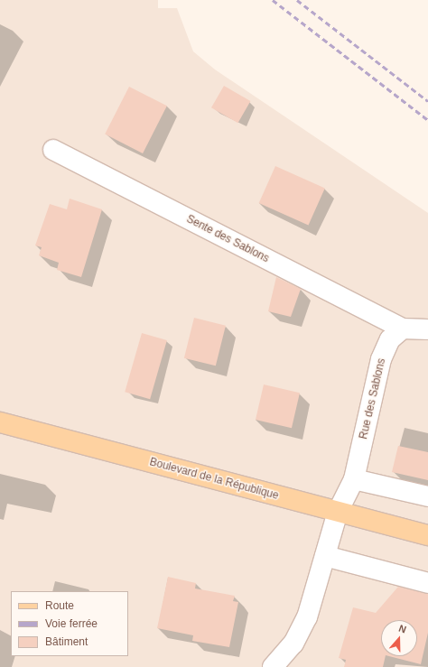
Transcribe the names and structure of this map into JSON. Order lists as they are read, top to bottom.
{
  "streets": {
    "main road": ["Boulevard de la République"],
    "street": ["Sente des Sablons", "Rue des Sablons"]
  },
  "crossings": [
    ["Sente des Sablons", "Rue des Sablons"],
    ["Rue des Sablons", "Boulevard de la République"]
  ],
  "legend": ["Route", "Voie ferrée", "Bâtiment"],
  "north": "top"
}
